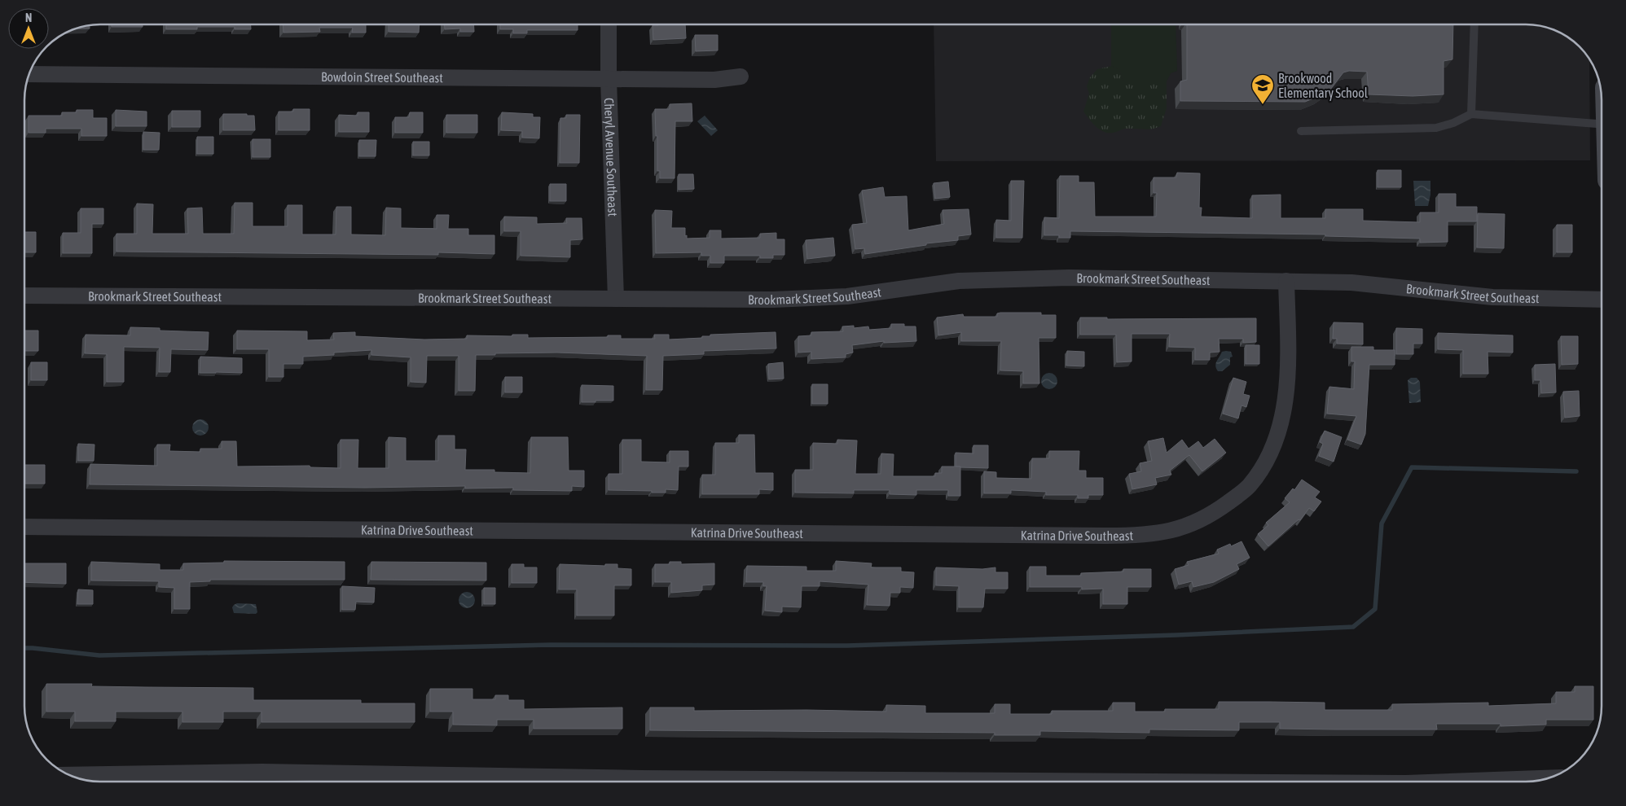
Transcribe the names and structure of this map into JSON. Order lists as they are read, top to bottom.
{
  "streets": {
    "street": [
      "Bowdoin Street Southeast",
      "Cheryl Avenue Southeast",
      "Brookmark Street Southeast",
      "Katrina Drive Southeast"
    ]
  },
  "crossings": [
    ["Bowdoin Street Southeast", "Cheryl Avenue Southeast"],
    ["Cheryl Avenue Southeast", "Brookmark Street Southeast"],
    ["Brookmark Street Southeast", "Katrina Drive Southeast"]
  ],
  "places": {
    "school or university": ["Brookwood Elementary School"]
  },
  "north": "top"
}
